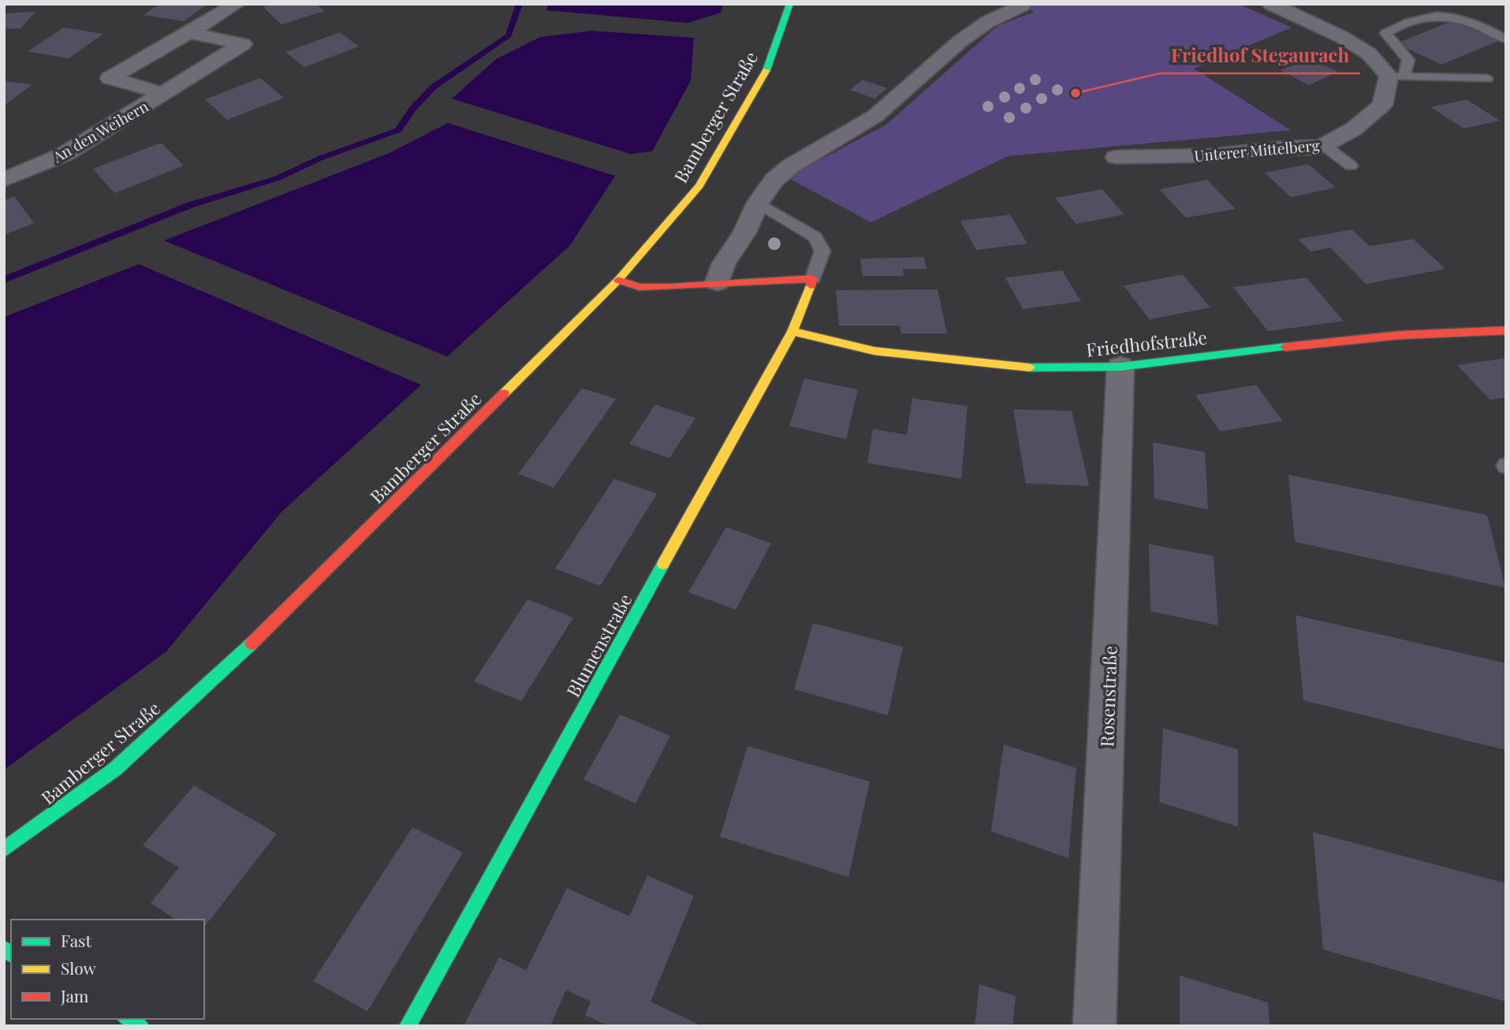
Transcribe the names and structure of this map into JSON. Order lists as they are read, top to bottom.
{
  "streets": {
    "street": [
      "Bamberger Straße",
      "An den Weihern",
      "Unterer Mittelberg",
      "Friedhofstraße",
      "Blumenstraße",
      "Rosenstraße"
    ]
  },
  "crossings": [
    ["Friedhofstraße", "Blumenstraße"],
    ["Friedhofstraße", "Rosenstraße"]
  ],
  "places": ["Friedhof Stegaurach"],
  "legend": ["Fast", "Slow", "Jam"]
}
